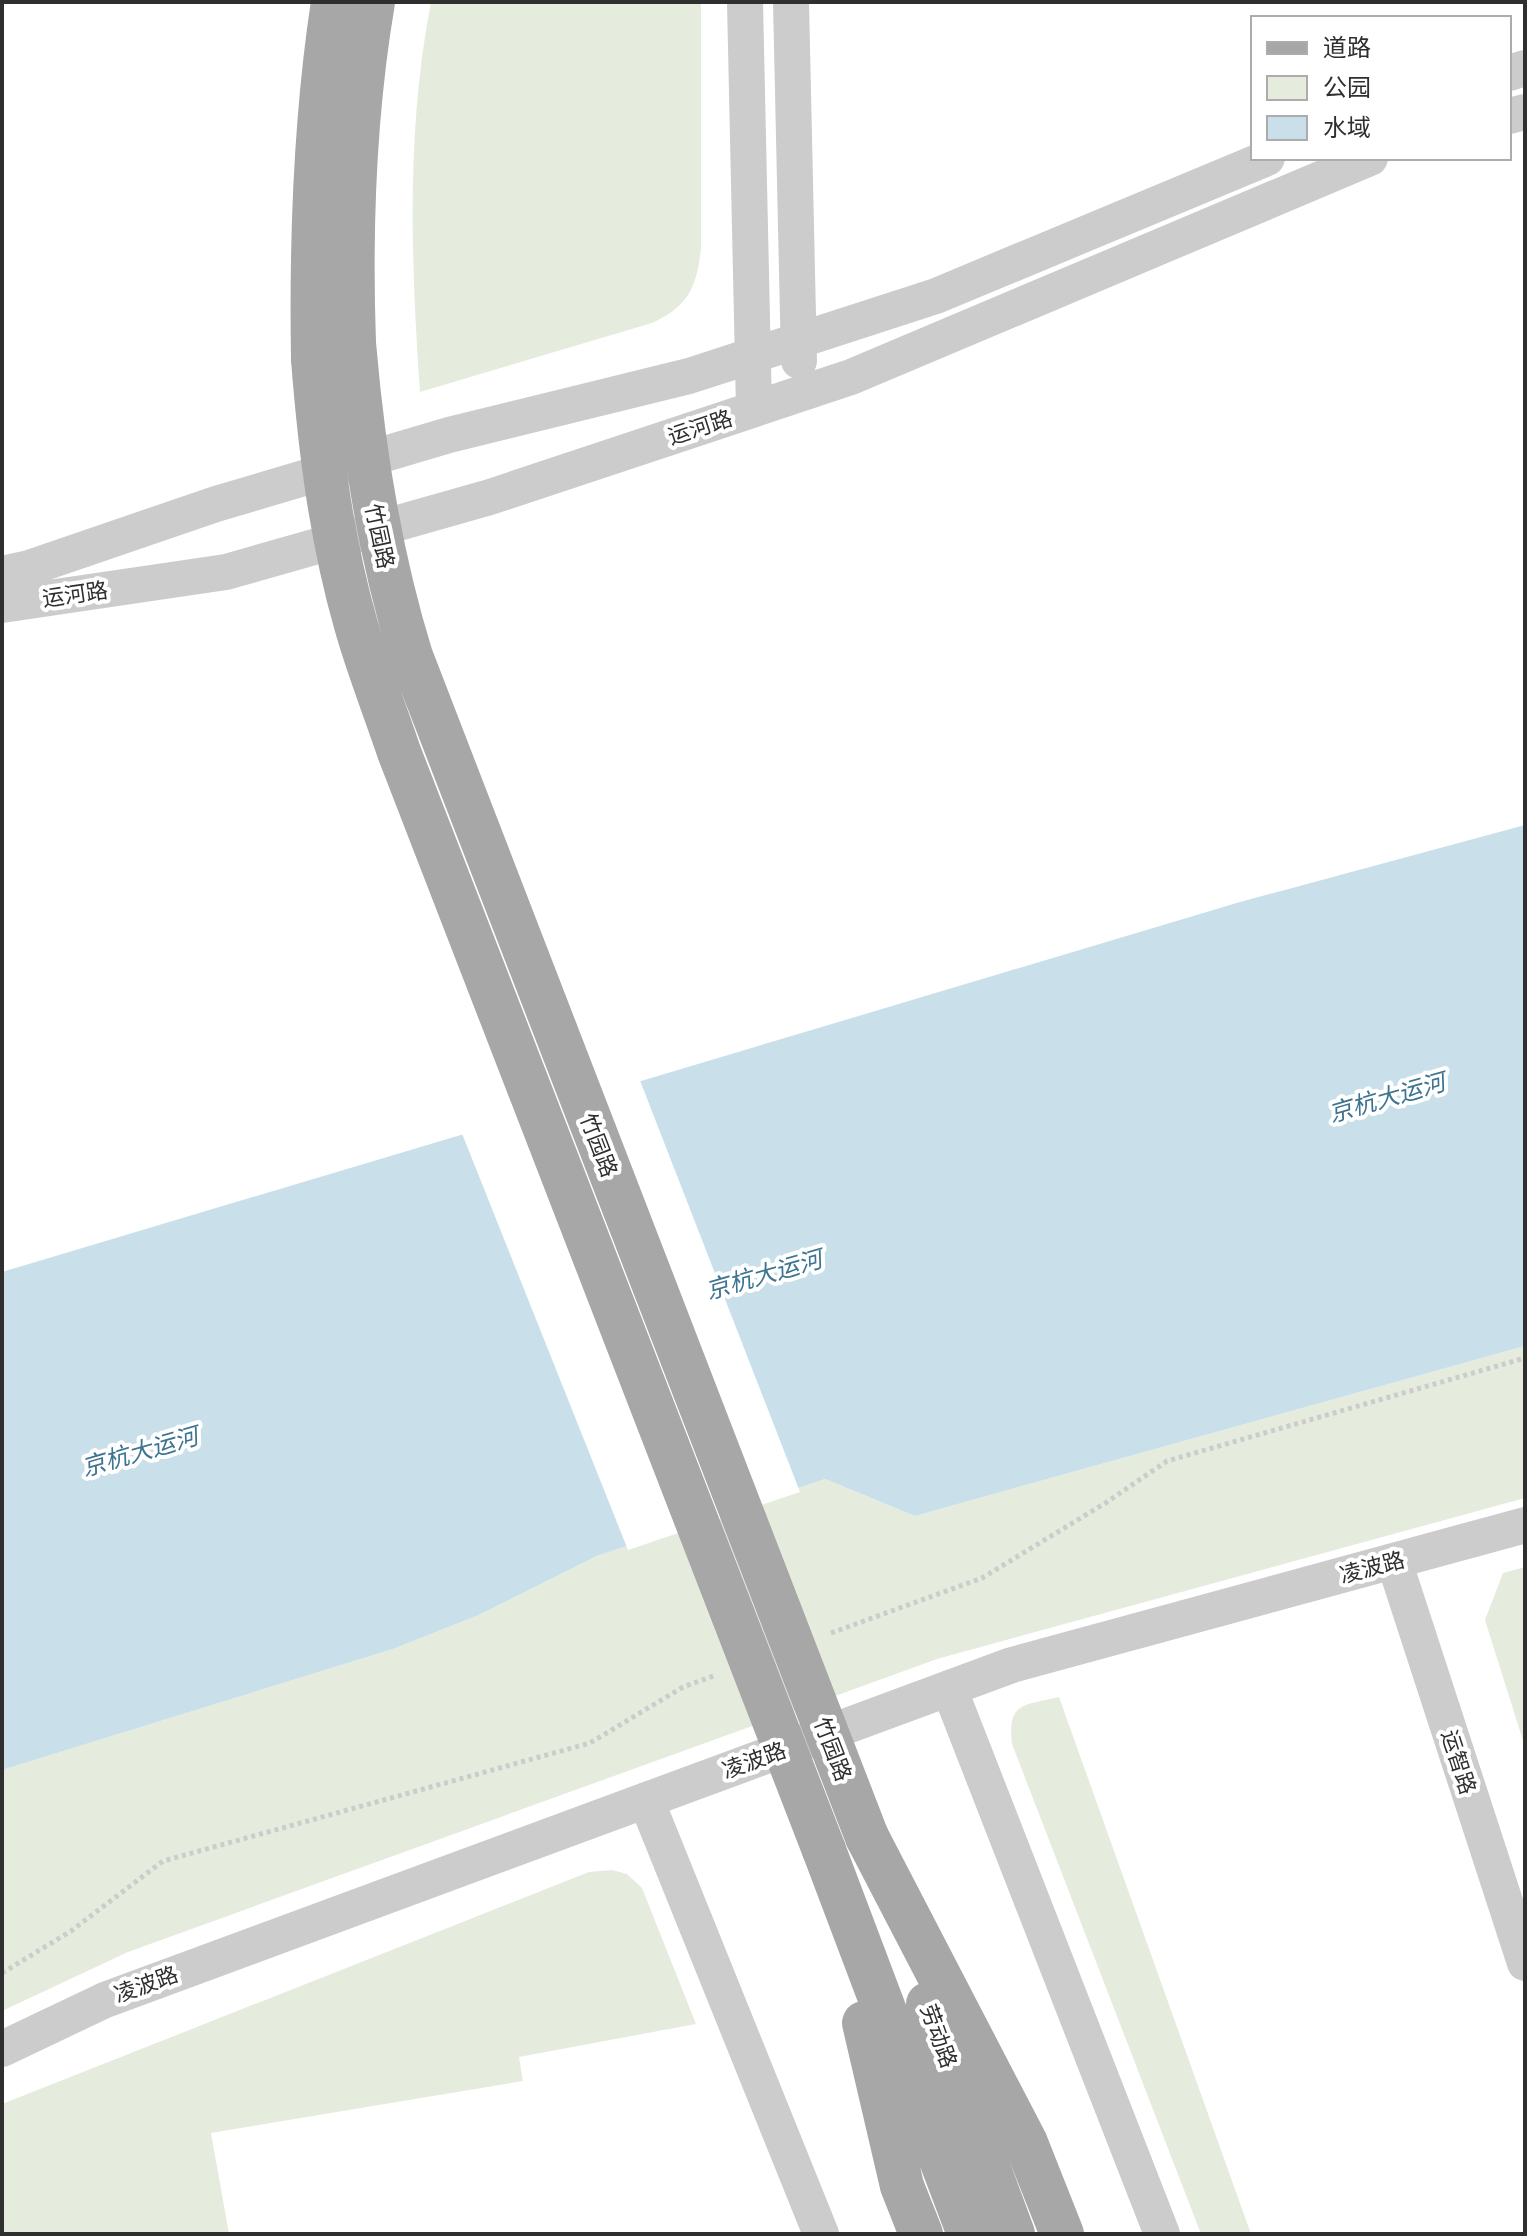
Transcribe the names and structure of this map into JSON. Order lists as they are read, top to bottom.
{
  "streets": {
    "main road": ["竹园路", "劳动路"],
    "street": ["运河路", "凌波路", "运智路"]
  },
  "crossings": [
    ["竹园路", "劳动路"],
    ["凌波路", "运智路"]
  ],
  "water": ["京杭大运河"],
  "legend": ["道路", "公园", "水域"]
}
